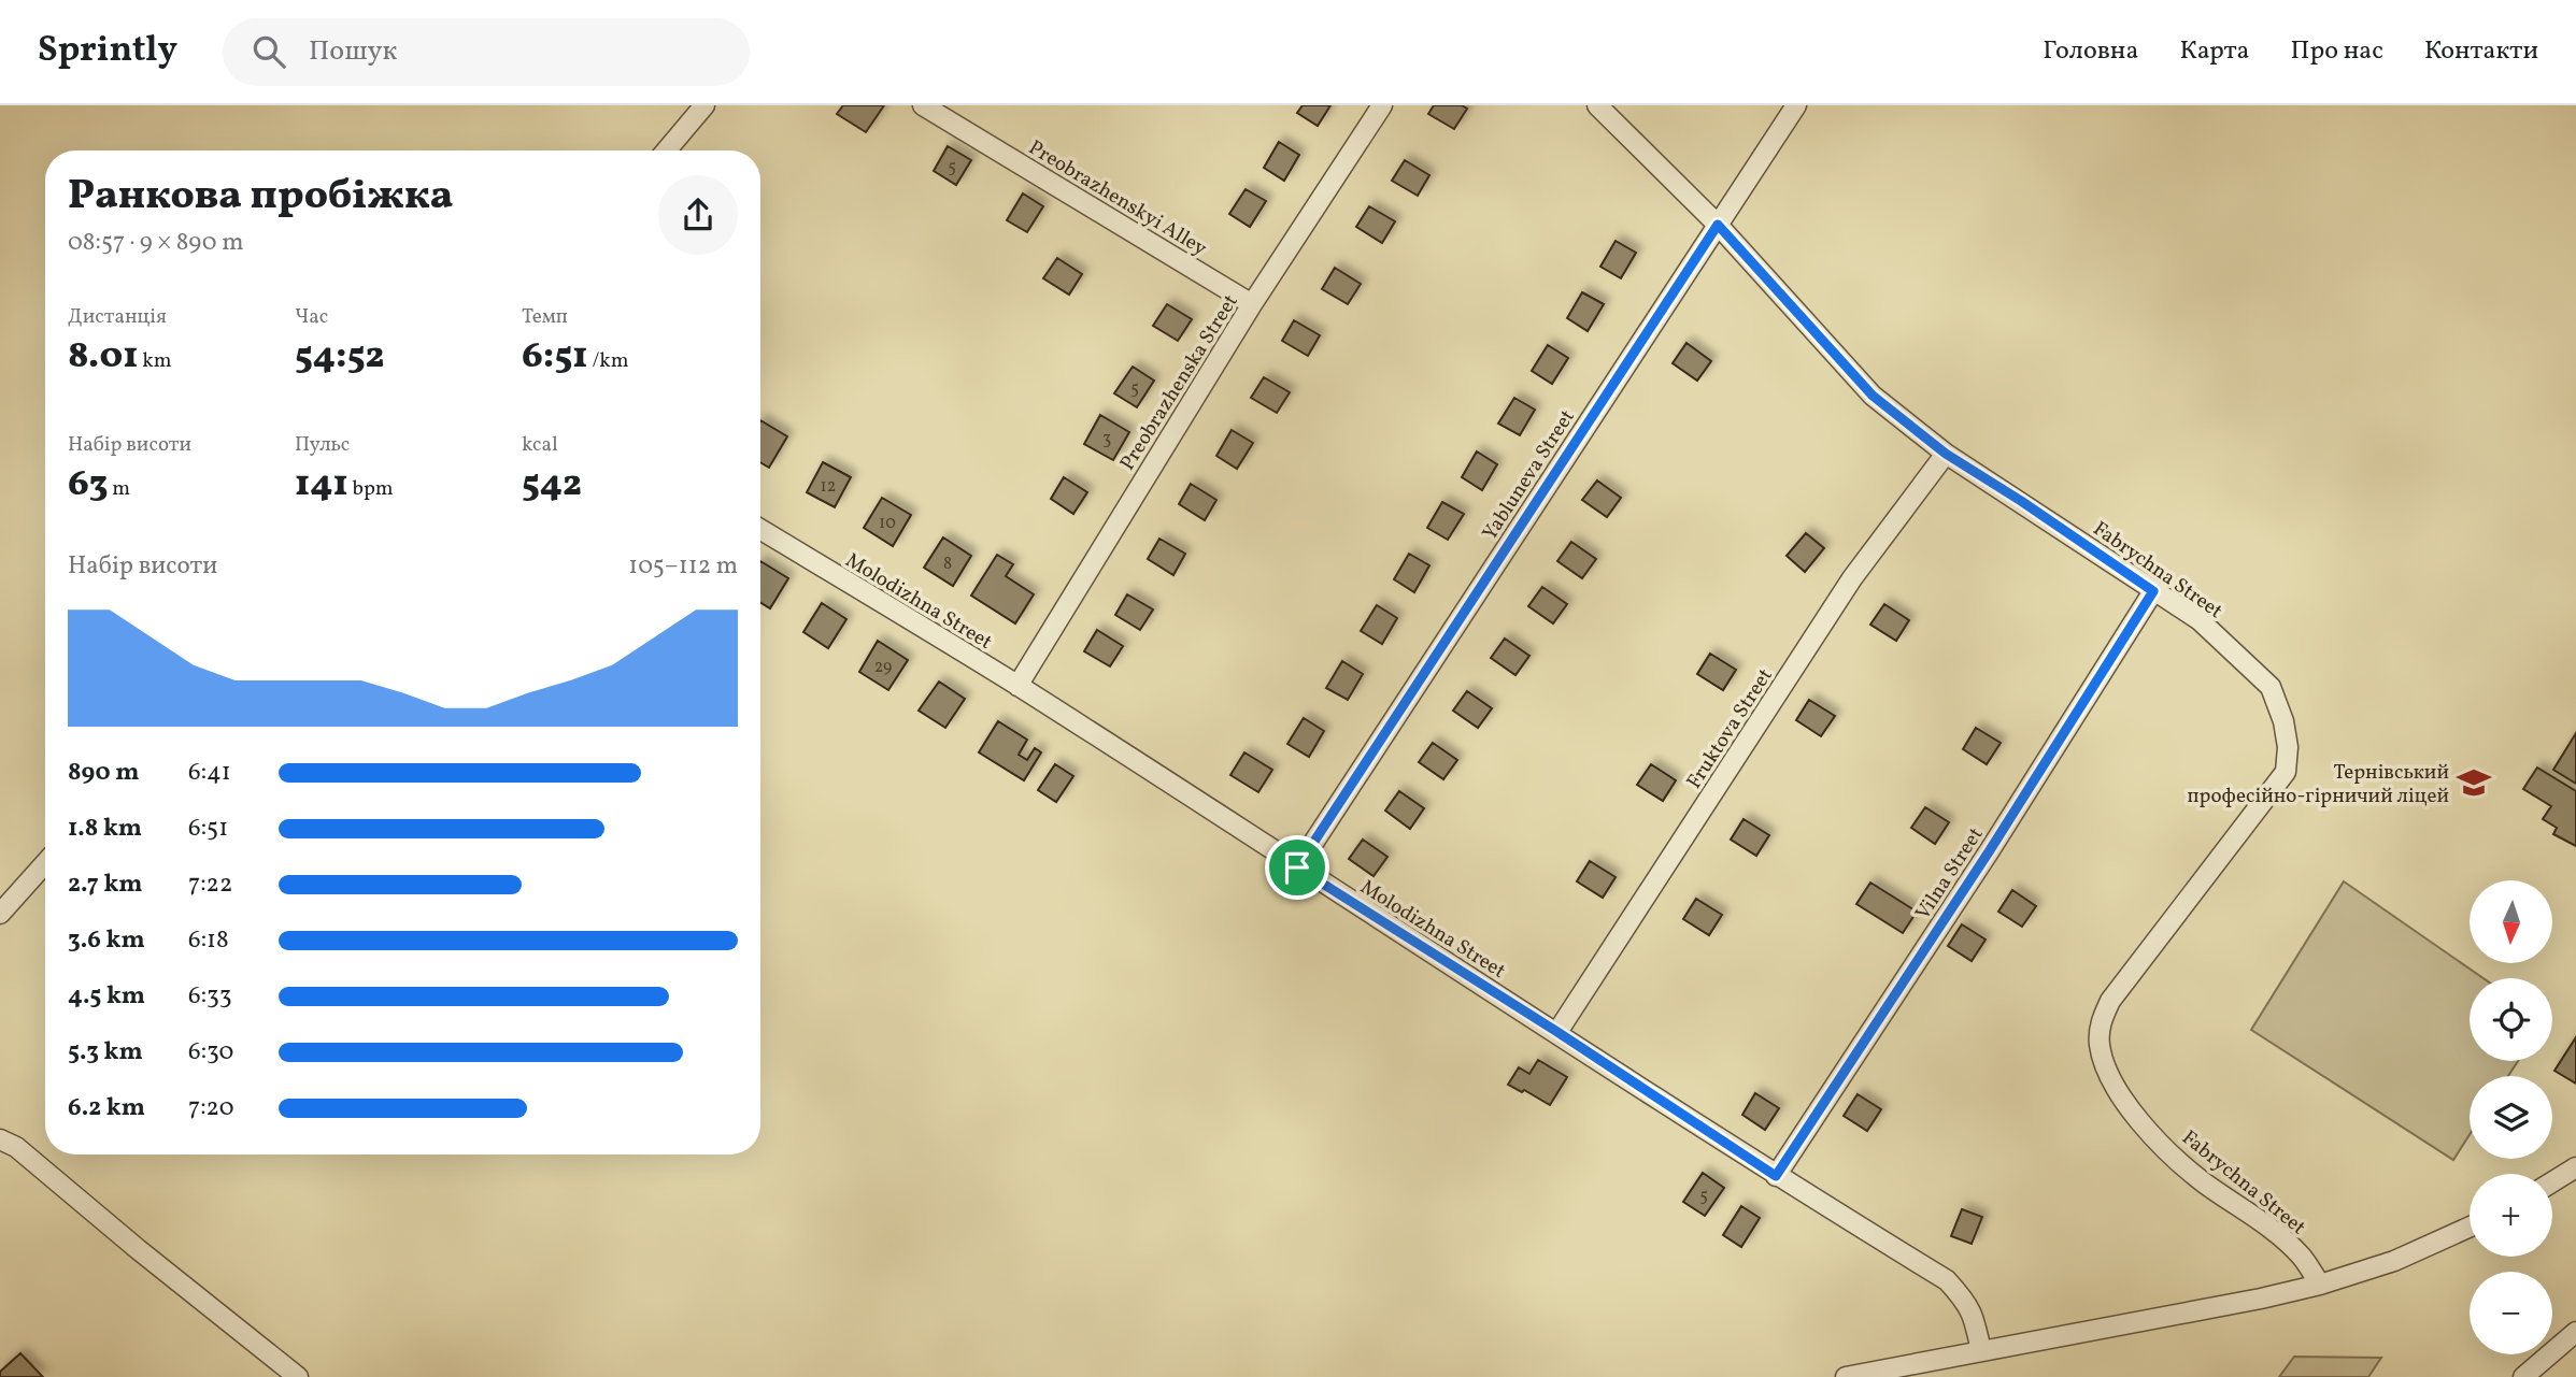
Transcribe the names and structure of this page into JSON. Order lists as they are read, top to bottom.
{
  "streets": {
    "street": [
      "Preobrazhenskyi Alley",
      "Preobrazhenska Street",
      "Yabluneva Street",
      "Fabrychna Street",
      "Molodizhna Street",
      "Fruktova Street",
      "Vilna Street"
    ]
  },
  "crossings": [
    ["Preobrazhenskyi Alley", "Preobrazhenska Street"],
    ["Preobrazhenska Street", "Molodizhna Street"],
    ["Yabluneva Street", "Fabrychna Street"],
    ["Yabluneva Street", "Molodizhna Street"],
    ["Fabrychna Street", "Fruktova Street"],
    ["Fabrychna Street", "Vilna Street"],
    ["Molodizhna Street", "Fruktova Street"],
    ["Molodizhna Street", "Vilna Street"]
  ],
  "places": {
    "school or university": ["Тернівський професійно-гірничий ліцей"]
  },
  "house_numbers": [
    "5",
    "5",
    "3",
    "12",
    "10",
    "8",
    "29",
    "5"
  ],
  "north": "bottom",
  "page": {
    "header": "Sprintly",
    "search": "Пошук",
    "nav": [
      "Головна",
      "Карта",
      "Про нас",
      "Контакти"
    ],
    "heading": ["Ранкова пробіжка", "08:57 · 9 × 890 m"],
    "stats": [
      ["Дистанція", "8.01 km"],
      ["Час", "54:52"],
      ["Темп", "6:51 /km"],
      ["Набір висоти", "63 m"],
      ["Пульс", "141 bpm"],
      ["kcal", "542"]
    ],
    "chart": ["Набір висоти", "105–112 m"],
    "list": [
      {
        "name": "890 m",
        "note": "6:41"
      },
      {
        "name": "1.8 km",
        "note": "6:51"
      },
      {
        "name": "2.7 km",
        "note": "7:22"
      },
      {
        "name": "3.6 km",
        "note": "6:18"
      },
      {
        "name": "4.5 km",
        "note": "6:33"
      },
      {
        "name": "5.3 km",
        "note": "6:30"
      },
      {
        "name": "6.2 km",
        "note": "7:20"
      }
    ],
    "map_buttons": ["+", "−"]
  }
}
